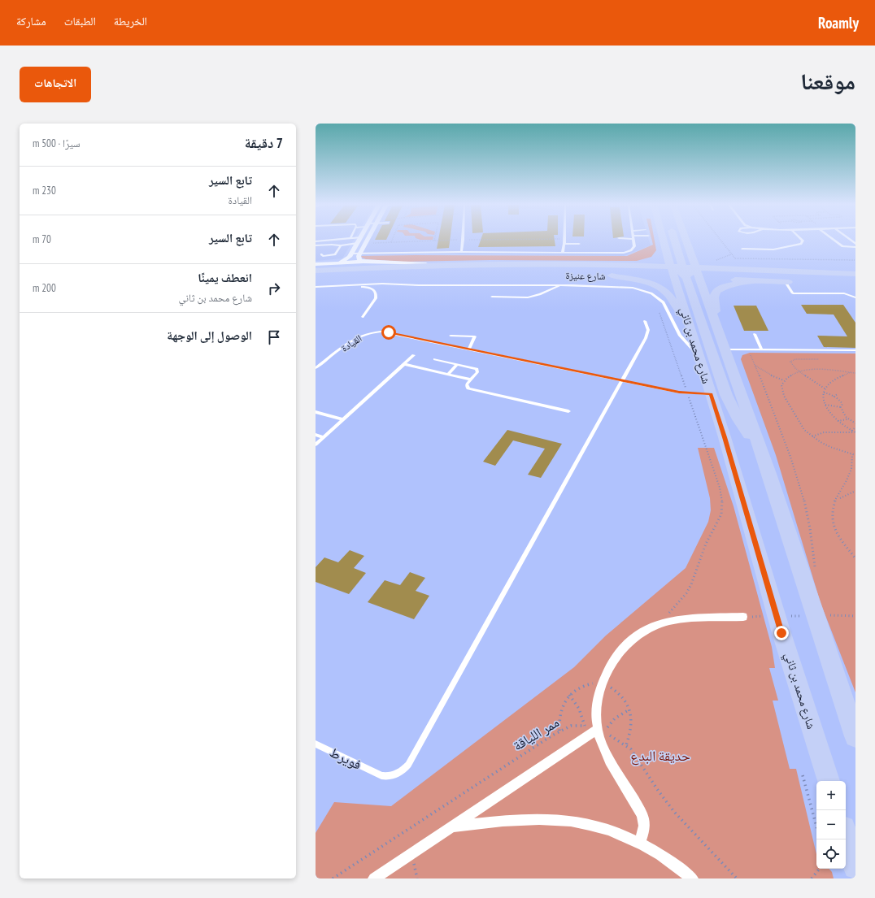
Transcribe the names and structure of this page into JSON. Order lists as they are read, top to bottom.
{
  "streets": {
    "main road": ["شارع عنيزة", "شارع محمد بن ثاني"],
    "lane": ["القيادة", "فويرط"],
    "path": ["ممر اللياقة"]
  },
  "crossings": [
    ["شارع عنيزة", "شارع محمد بن ثاني"],
    ["القيادة", "شارع محمد بن ثاني"],
    ["القيادة", "فويرط"]
  ],
  "parks": ["حديقة البدع"],
  "page": {
    "header": "Roamly",
    "nav": ["الخريطة", "الطبقات", "مشاركة"],
    "title": "موقعنا",
    "buttons": "الاتجاهات",
    "heading": ["7 دقيقة", "سيرًا · 500 m"],
    "list": [
      ["تابع السير", "القيادة", "230 m"],
      ["تابع السير", "70 m"],
      ["انعطف يمينًا", "شارع محمد بن ثاني", "200 m"],
      "الوصول إلى الوجهة"
    ],
    "map_buttons": ["+", "−"]
  }
}
